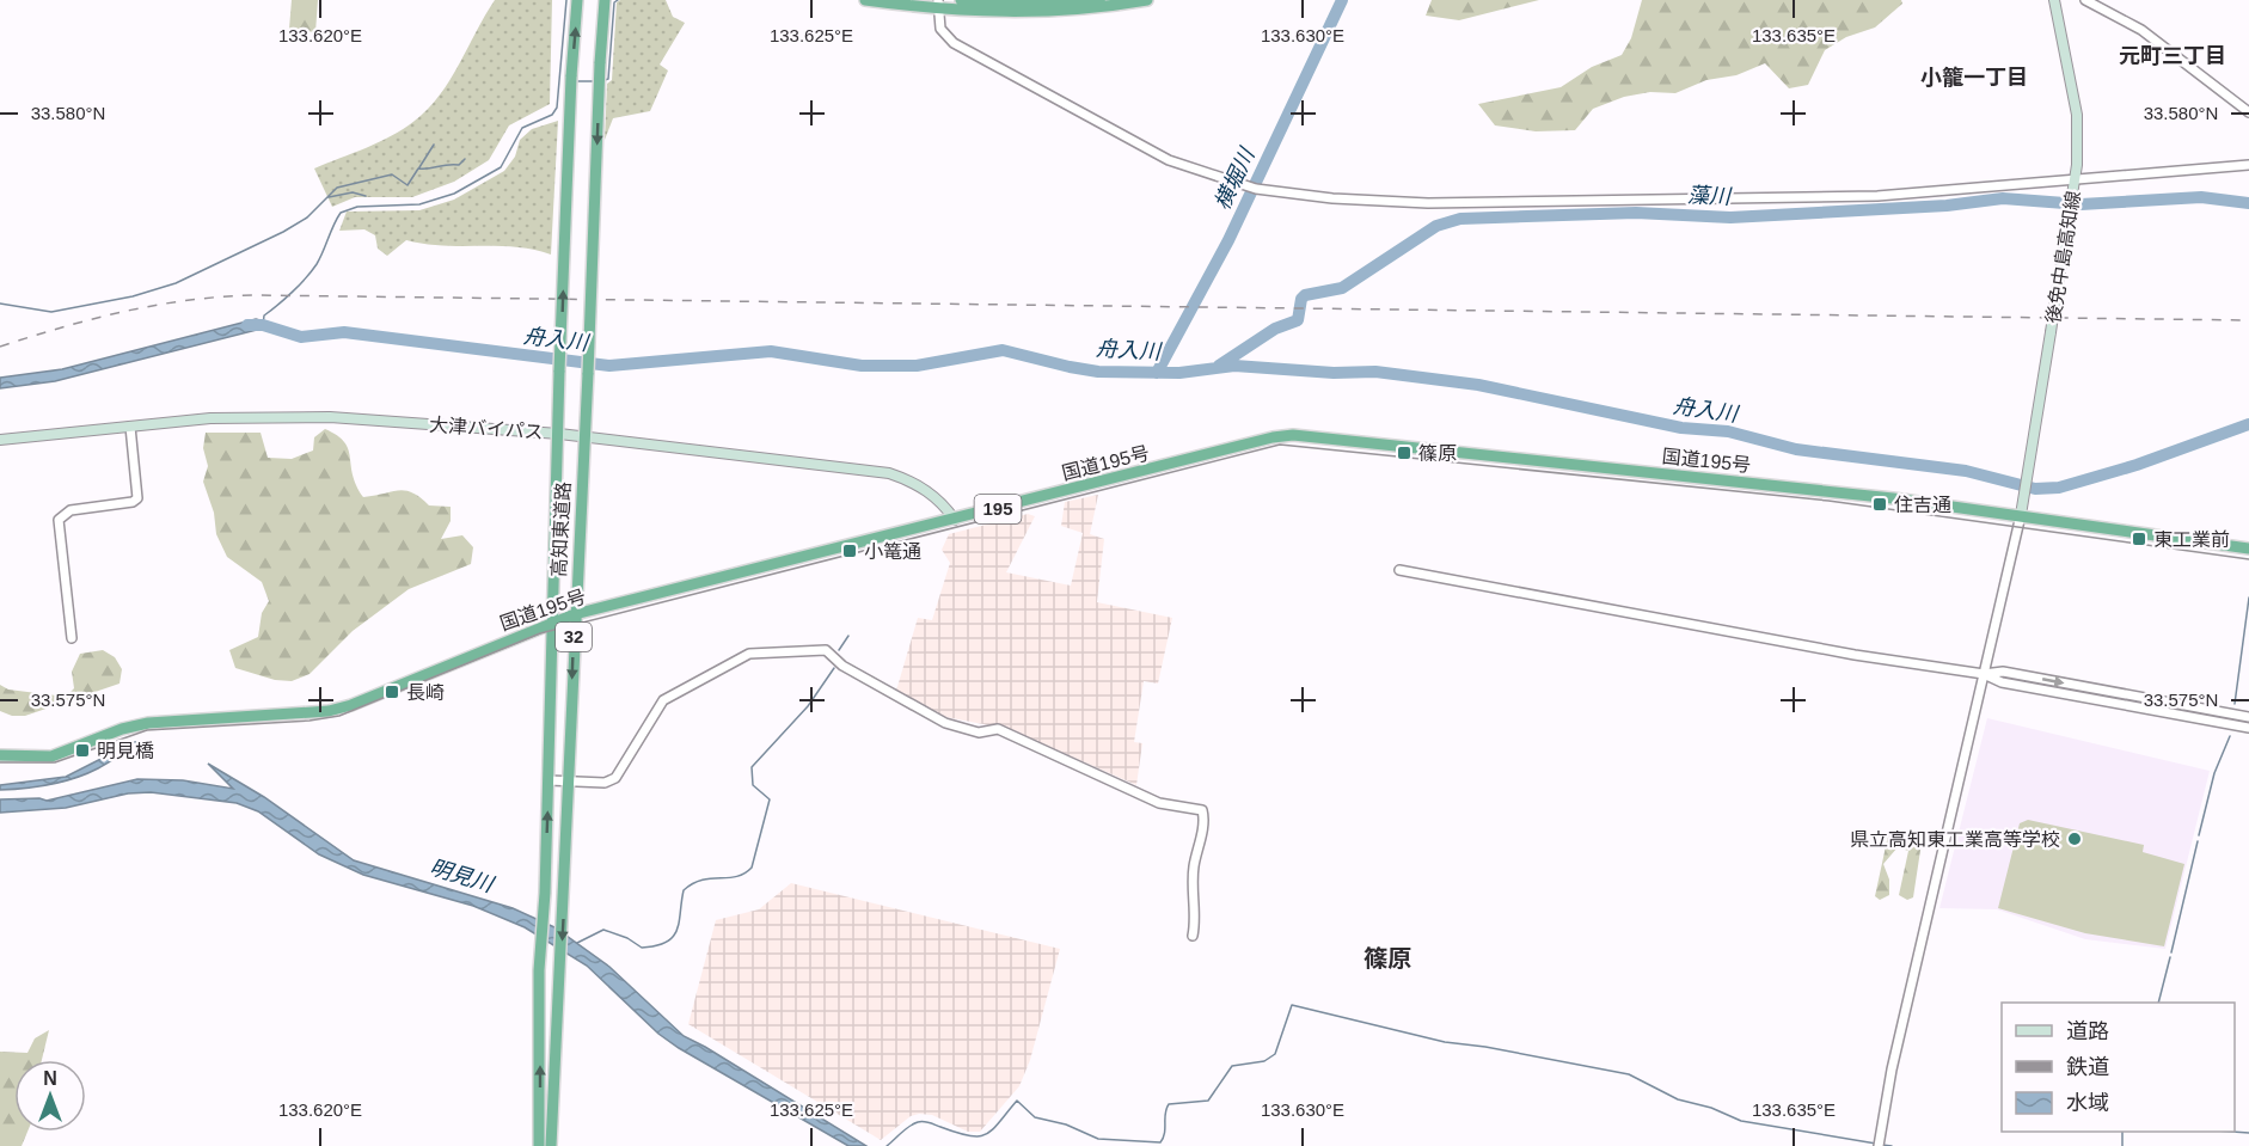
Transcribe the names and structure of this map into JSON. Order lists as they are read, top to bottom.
{
  "streets": {
    "highway": [
      "国道195号",
      "195",
      "高知東道路",
      "32"
    ],
    "main road": ["後免中島高知線", "大津バイパス"]
  },
  "crossings": [
    ["後免中島高知線", "国道195号"],
    ["大津バイパス", "国道195号"],
    ["大津バイパス", "高知東道路"],
    ["国道195号", "高知東道路"]
  ],
  "districts": ["元町三丁目", "小籠一丁目", "篠原"],
  "water": [
    "横堀川",
    "藻川",
    "舟入川",
    "明見川"
  ],
  "places": {
    "transit": [
      "篠原",
      "住吉通",
      "東工業前",
      "小篭通",
      "長崎",
      "明見橋"
    ],
    "other": ["県立高知東工業高等学校"]
  },
  "legend": ["道路", "鉄道", "水域"],
  "north": "top",
  "coordinates": [
    "133.620°E",
    "133.625°E",
    "133.630°E",
    "133.635°E",
    "33.580°N",
    "33.575°N"
  ]
}
